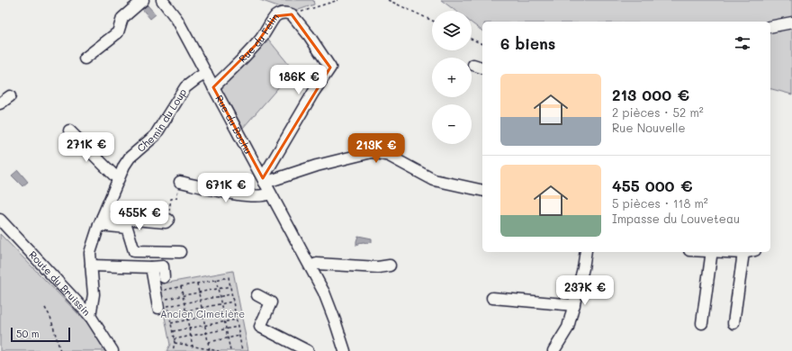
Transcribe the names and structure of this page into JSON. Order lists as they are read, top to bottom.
{
  "streets": {
    "street": [
      "Rue du Félin",
      "Chemin du Loup",
      "Rue du Bochu",
      "Route du Bruissin"
    ]
  },
  "crossings": [
    ["Rue du Félin", "Rue du Bochu"],
    ["Chemin du Loup", "Rue du Bochu"],
    ["Chemin du Loup", "Route du Bruissin"]
  ],
  "parks": ["Ancien Cimetière"],
  "scale_bar": "50 m",
  "page": {
    "map_buttons": ["+", "−"],
    "heading": "6 biens",
    "price": [
      "186K €",
      "271K €",
      "213K €",
      "671K €",
      "455K €",
      "237K €"
    ],
    "list": [
      {
        "name": "213 000 €",
        "note": "2 pièces · 52 m² · Rue Nouvelle"
      },
      {
        "name": "455 000 €",
        "note": "5 pièces · 118 m² · Impasse du Louveteau"
      }
    ],
    "scale": "50 m"
  }
}
